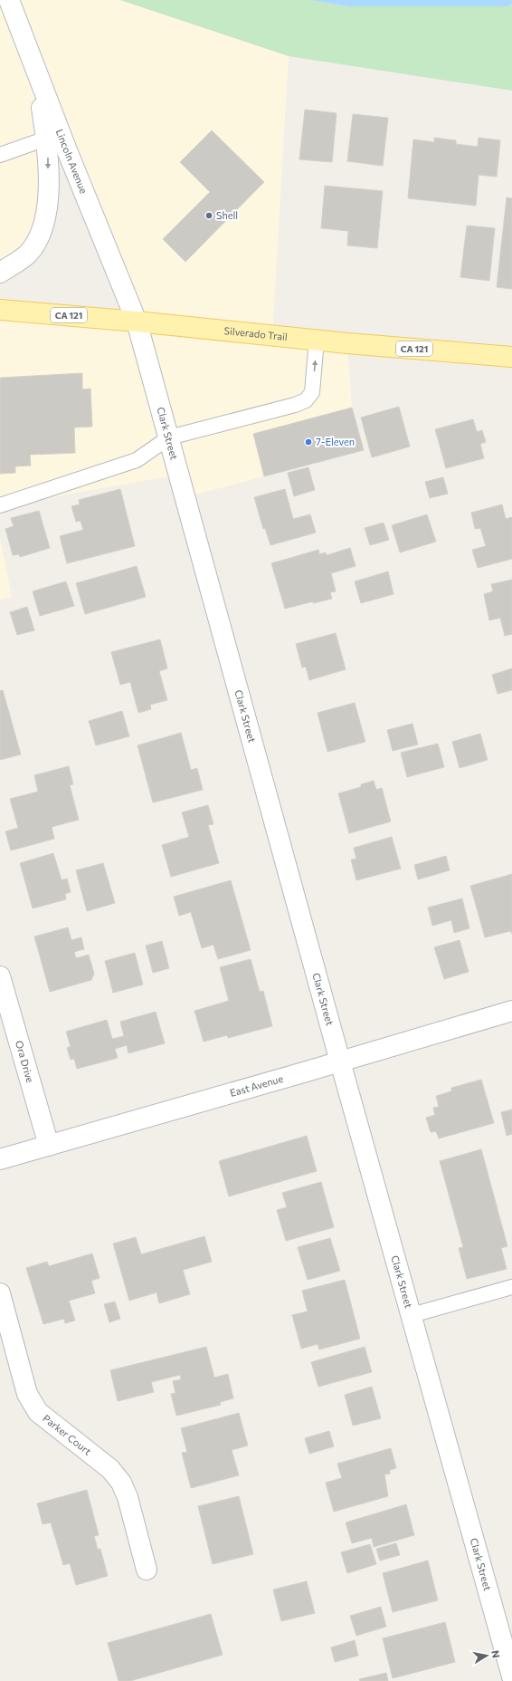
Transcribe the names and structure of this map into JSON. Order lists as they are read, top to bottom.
{
  "streets": {
    "main road": ["CA 121", "Silverado Trail"],
    "street": [
      "Lincoln Avenue",
      "Clark Street",
      "Ora Drive",
      "East Avenue",
      "Parker Court"
    ]
  },
  "crossings": [
    ["Lincoln Avenue", "Silverado Trail"],
    ["Lincoln Avenue", "Clark Street"],
    ["Silverado Trail", "Clark Street"],
    ["Clark Street", "East Avenue"],
    ["Ora Drive", "East Avenue"]
  ],
  "places": ["Shell", "7-Eleven"],
  "north": "right"
}
